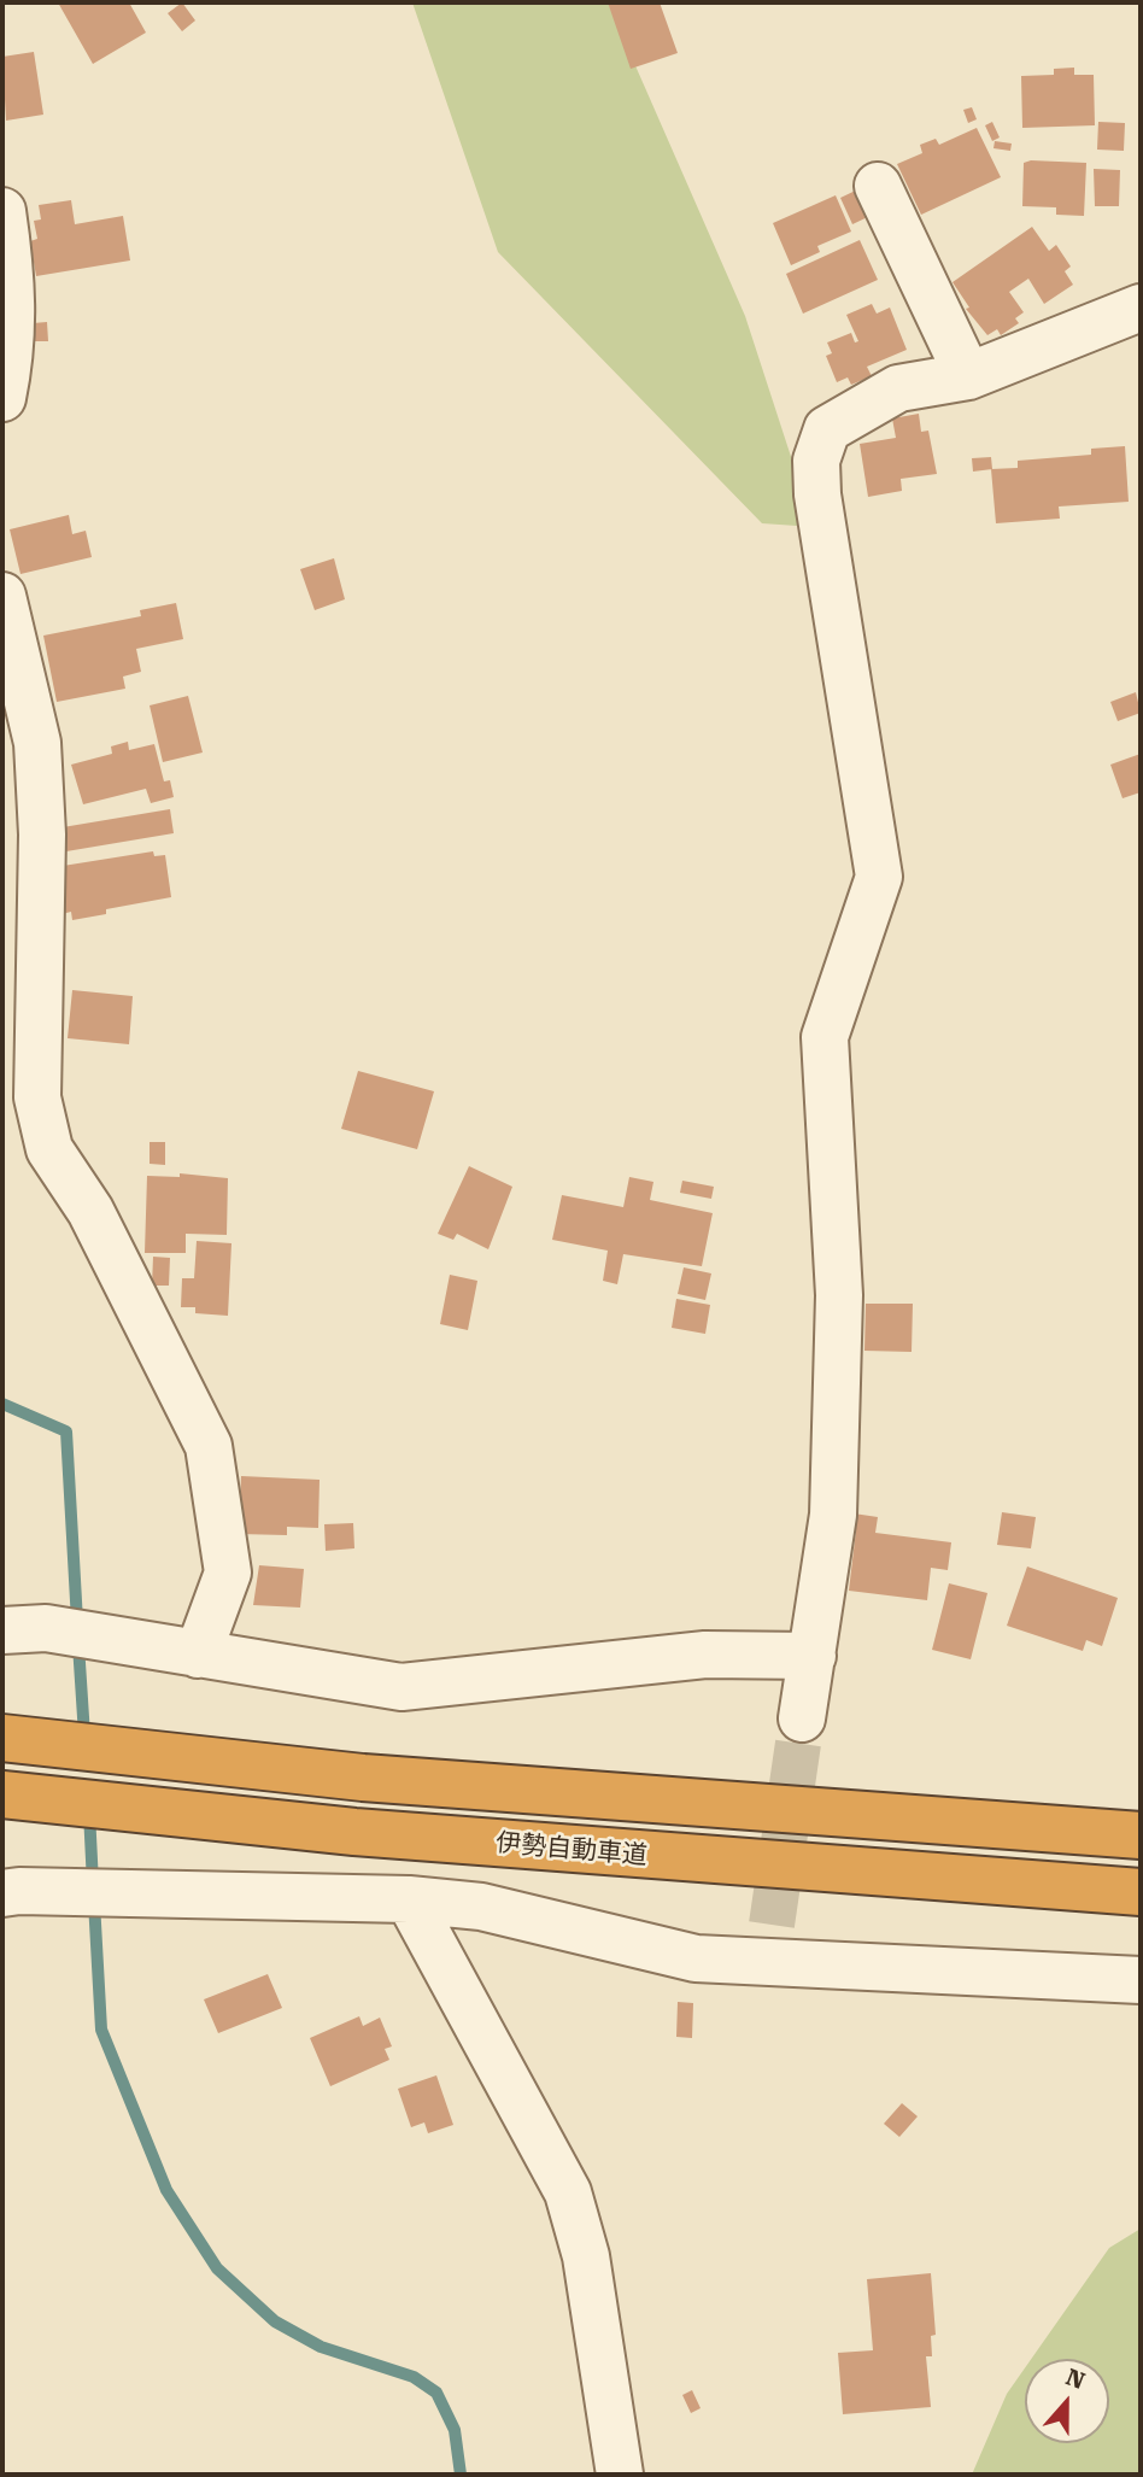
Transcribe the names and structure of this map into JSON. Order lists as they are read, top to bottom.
{
  "streets": {
    "highway": ["伊勢自動車道"]
  },
  "north": "top"
}
